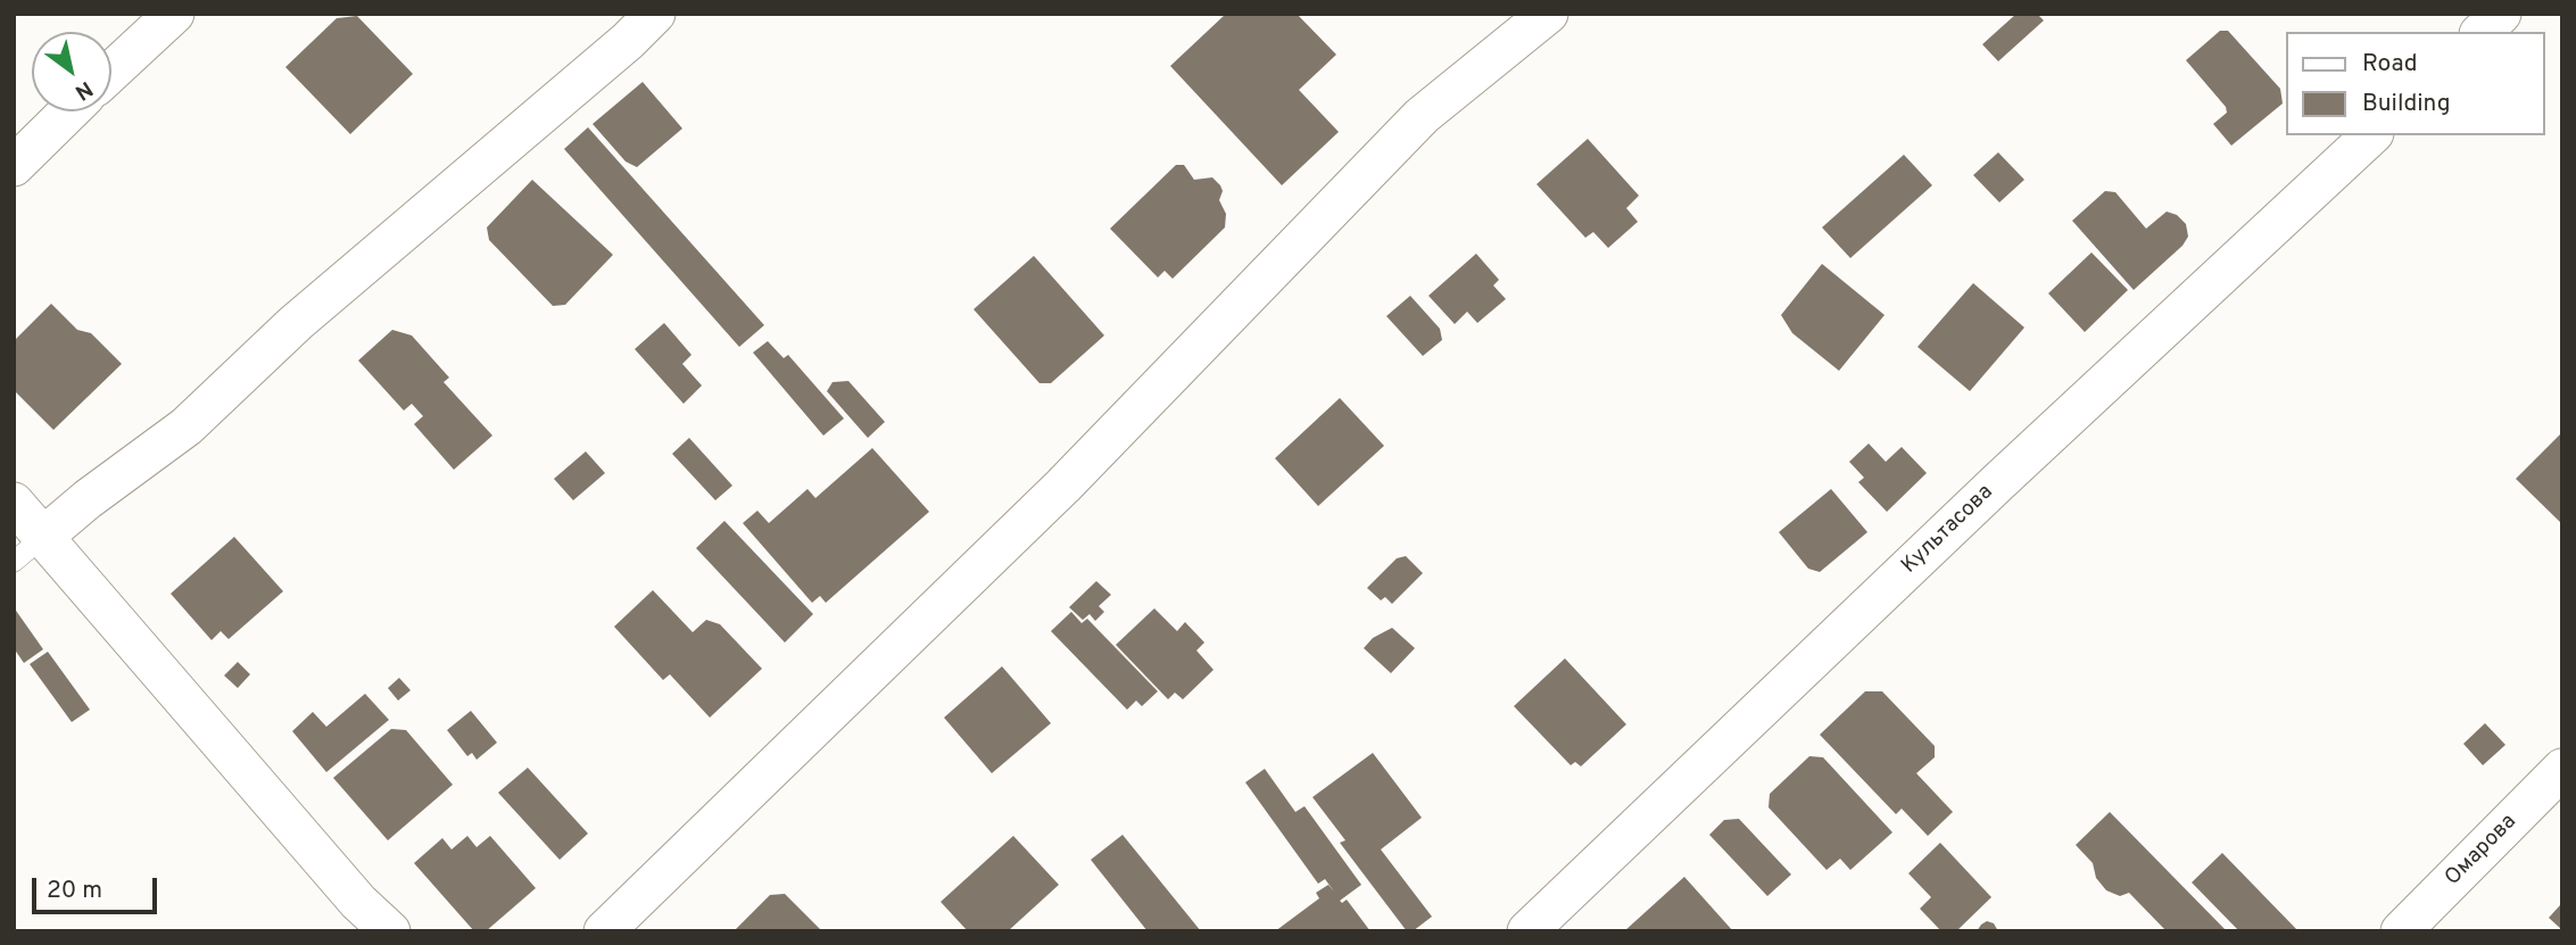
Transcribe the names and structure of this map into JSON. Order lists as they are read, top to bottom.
{
  "streets": {
    "street": ["Культасова", "Омарова"]
  },
  "legend": ["Road", "Building"],
  "scale_bar": "20 m",
  "north": "bottom right"
}
